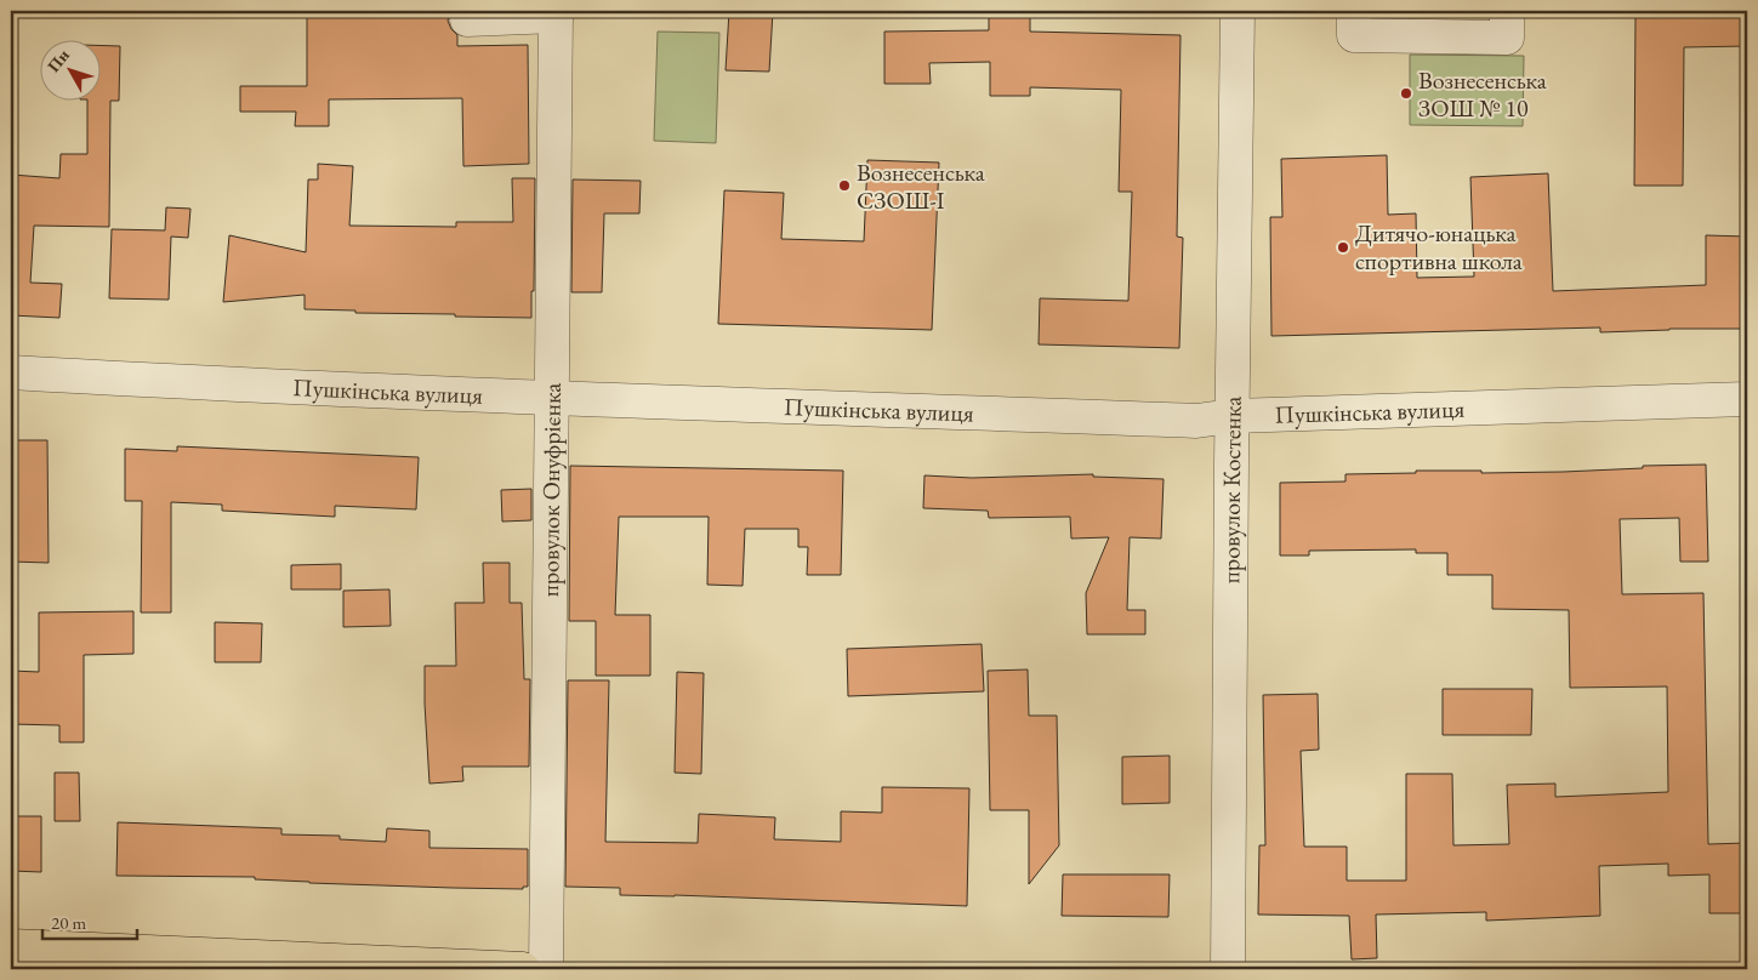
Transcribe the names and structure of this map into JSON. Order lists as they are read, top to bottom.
{
  "streets": {
    "street": ["Пушкінська вулиця", "провулок Онуфрієнка", "провулок Костенка"]
  },
  "crossings": [
    ["Пушкінська вулиця", "провулок Онуфрієнка"],
    ["Пушкінська вулиця", "провулок Костенка"]
  ],
  "places": ["Вознесенська ЗОШ № 10", "Вознесенська СЗОШ-І", "Дитячо-юнацька спортивна школа"],
  "scale_bar": "20 m",
  "north": "top left"
}
